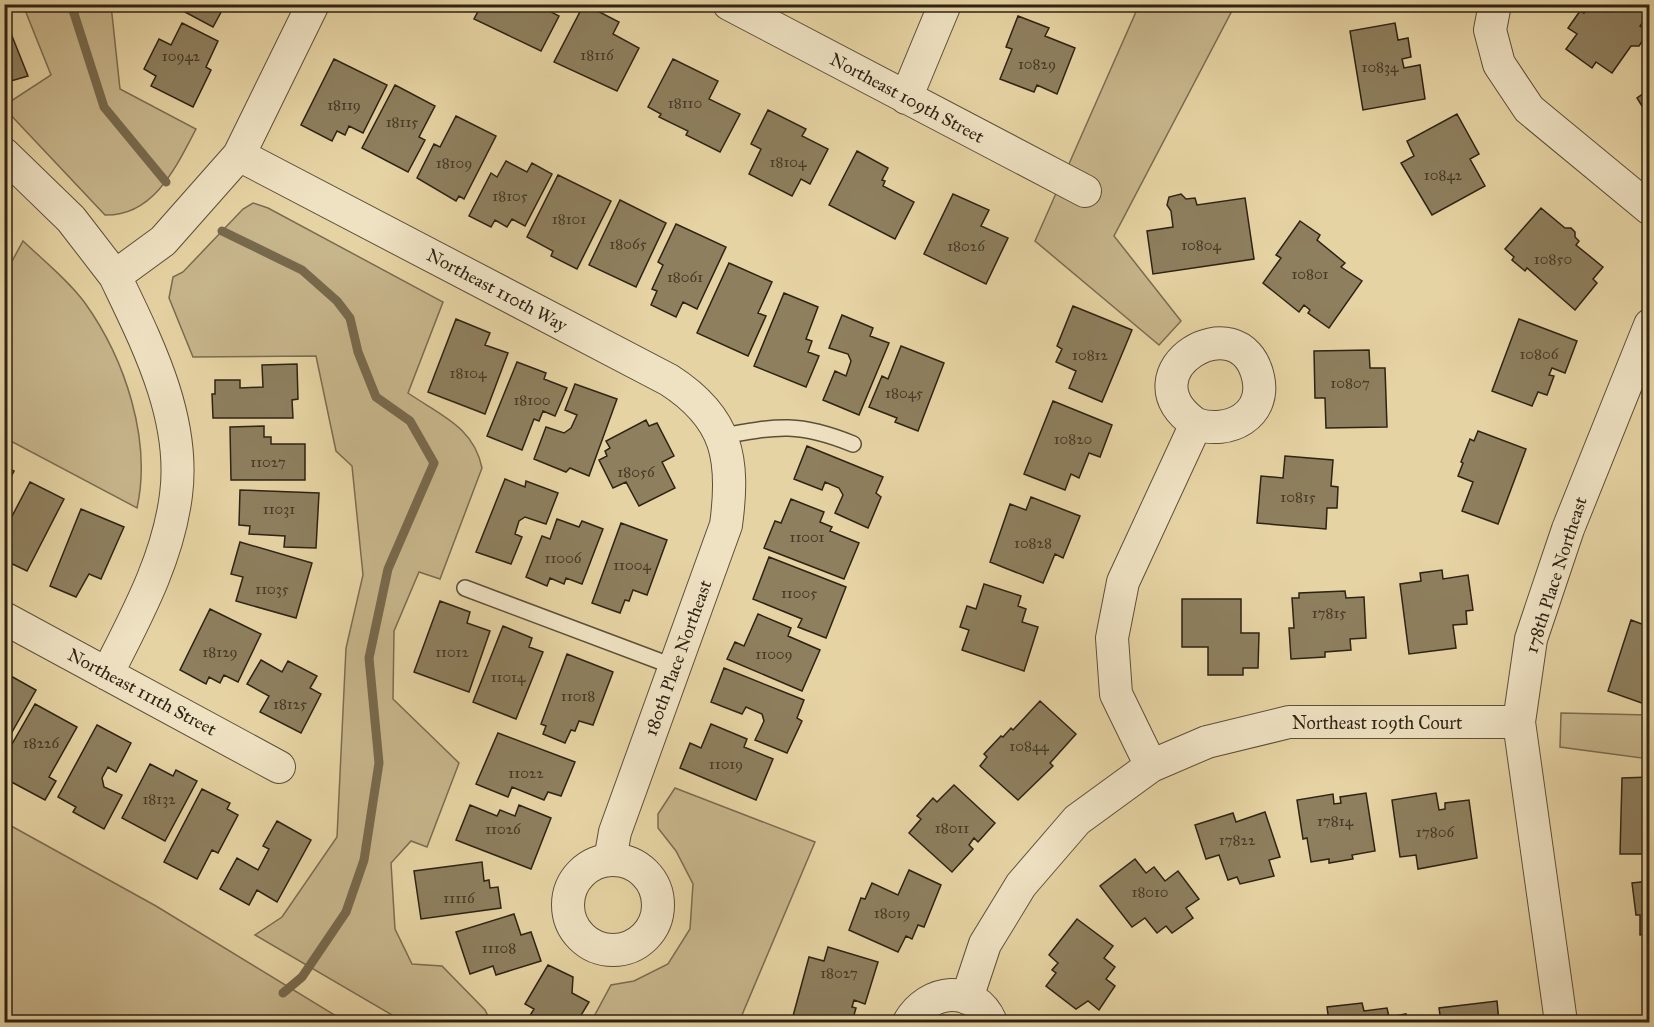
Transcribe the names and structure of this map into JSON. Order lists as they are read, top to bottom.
{
  "streets": {
    "street": [
      "Northeast 109th Street",
      "Northeast 110th Way",
      "178th Place Northeast",
      "180th Place Northeast",
      "Northeast 111th Street",
      "Northeast 109th Court"
    ]
  },
  "crossings": [
    ["Northeast 110th Way", "180th Place Northeast"],
    ["178th Place Northeast", "Northeast 109th Court"]
  ],
  "house_numbers": [
    "18116",
    "10942",
    "10829",
    "10834",
    "18110",
    "18119",
    "18115",
    "18104",
    "18109",
    "10842",
    "18105",
    "18101",
    "18065",
    "10804",
    "18026",
    "10850",
    "10801",
    "18061",
    "10806",
    "10812",
    "18104",
    "10807",
    "18045",
    "18100",
    "10820",
    "11027",
    "18056",
    "10815",
    "11031",
    "11001",
    "10828",
    "11006",
    "11004",
    "11035",
    "11005",
    "17815",
    "18129",
    "11012",
    "11009",
    "11014",
    "11018",
    "18125",
    "18226",
    "10844",
    "11019",
    "11022",
    "18132",
    "17814",
    "18011",
    "11026",
    "17806",
    "17822",
    "18010",
    "11116",
    "18019",
    "11108",
    "18027"
  ]
}
